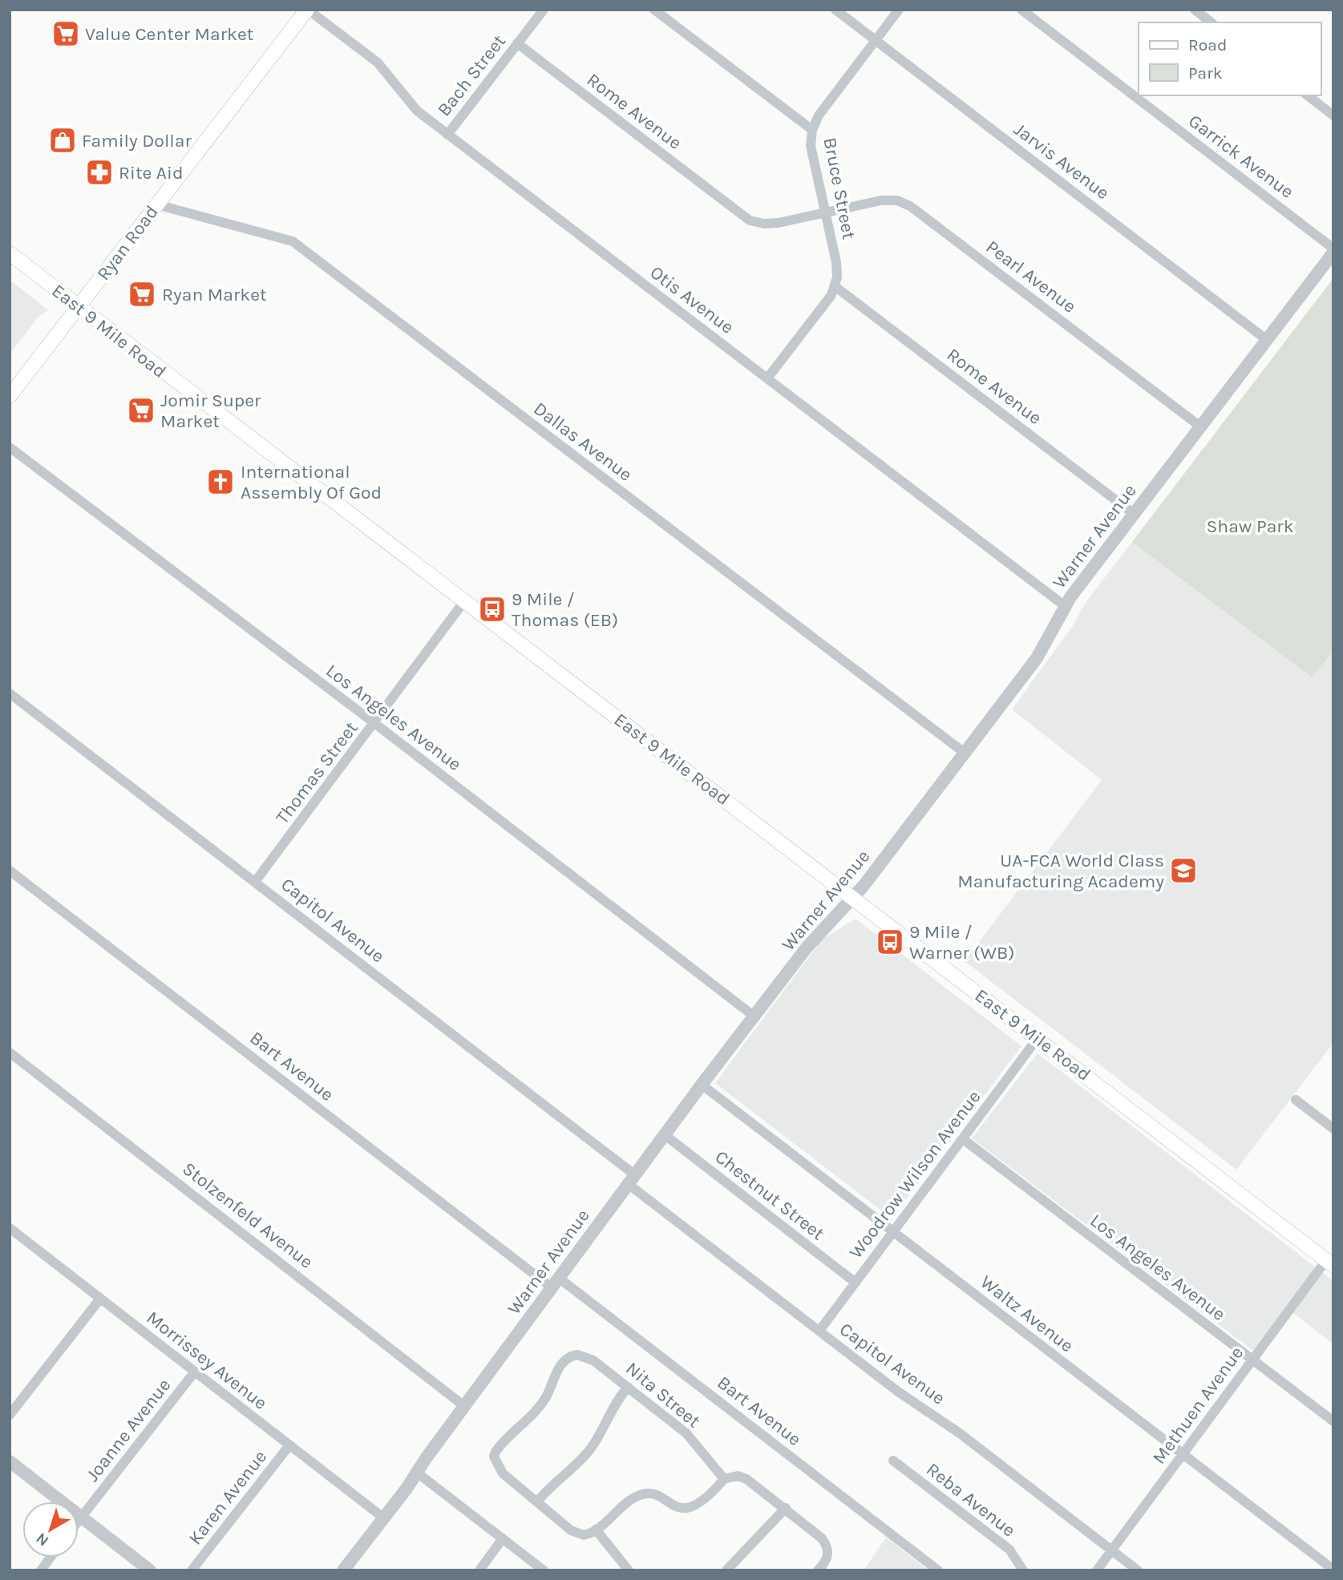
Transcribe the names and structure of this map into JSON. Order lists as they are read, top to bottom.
{
  "streets": {
    "main road": ["Ryan Road", "East 9 Mile Road"],
    "street": [
      "Bach Street",
      "Rome Avenue",
      "Garrick Avenue",
      "Jarvis Avenue",
      "Bruce Street",
      "Pearl Avenue",
      "Otis Avenue",
      "Dallas Avenue",
      "Warner Avenue",
      "Los Angeles Avenue",
      "Thomas Street",
      "Capitol Avenue",
      "Bart Avenue",
      "Woodrow Wilson Avenue",
      "Chestnut Street",
      "Stolzenfeld Avenue",
      "Waltz Avenue",
      "Morrissey Avenue",
      "Nita Street",
      "Methuen Avenue",
      "Joanne Avenue",
      "Karen Avenue",
      "Reba Avenue"
    ]
  },
  "crossings": [
    ["Bach Street", "Rome Avenue"],
    ["Bach Street", "Otis Avenue"],
    ["Rome Avenue", "Bruce Street"],
    ["Rome Avenue", "Pearl Avenue"],
    ["Rome Avenue", "Warner Avenue"],
    ["Garrick Avenue", "Warner Avenue"],
    ["Jarvis Avenue", "Bruce Street"],
    ["Jarvis Avenue", "Warner Avenue"],
    ["Bruce Street", "Pearl Avenue"],
    ["Ryan Road", "Otis Avenue"],
    ["Ryan Road", "East 9 Mile Road"],
    ["Ryan Road", "Dallas Avenue"],
    ["Pearl Avenue", "Warner Avenue"],
    ["Otis Avenue", "Warner Avenue"],
    ["East 9 Mile Road", "Warner Avenue"],
    ["East 9 Mile Road", "Thomas Street"],
    ["East 9 Mile Road", "Woodrow Wilson Avenue"],
    ["East 9 Mile Road", "Methuen Avenue"],
    ["Dallas Avenue", "Warner Avenue"],
    ["Warner Avenue", "Los Angeles Avenue"],
    ["Warner Avenue", "Capitol Avenue"],
    ["Warner Avenue", "Bart Avenue"],
    ["Warner Avenue", "Chestnut Street"],
    ["Warner Avenue", "Stolzenfeld Avenue"],
    ["Warner Avenue", "Waltz Avenue"],
    ["Warner Avenue", "Morrissey Avenue"],
    ["Los Angeles Avenue", "Thomas Street"],
    ["Los Angeles Avenue", "Woodrow Wilson Avenue"],
    ["Los Angeles Avenue", "Methuen Avenue"],
    ["Thomas Street", "Capitol Avenue"],
    ["Capitol Avenue", "Woodrow Wilson Avenue"],
    ["Capitol Avenue", "Methuen Avenue"],
    ["Woodrow Wilson Avenue", "Chestnut Street"],
    ["Woodrow Wilson Avenue", "Waltz Avenue"],
    ["Waltz Avenue", "Methuen Avenue"],
    ["Morrissey Avenue", "Joanne Avenue"],
    ["Morrissey Avenue", "Karen Avenue"]
  ],
  "parks": ["Shaw Park"],
  "places": {
    "supermarket": ["Value Center Market", "Ryan Market", "Jomir Super Market"],
    "shop": ["Family Dollar"],
    "pharmacy": ["Rite Aid"],
    "church": ["International Assembly Of God"],
    "bus stop": ["9 Mile / Thomas (EB)", "9 Mile / Warner (WB)"],
    "school or university": ["UA-FCA World Class Manufacturing Academy"]
  },
  "legend": ["Road", "Park"],
  "north": "bottom left"
}
